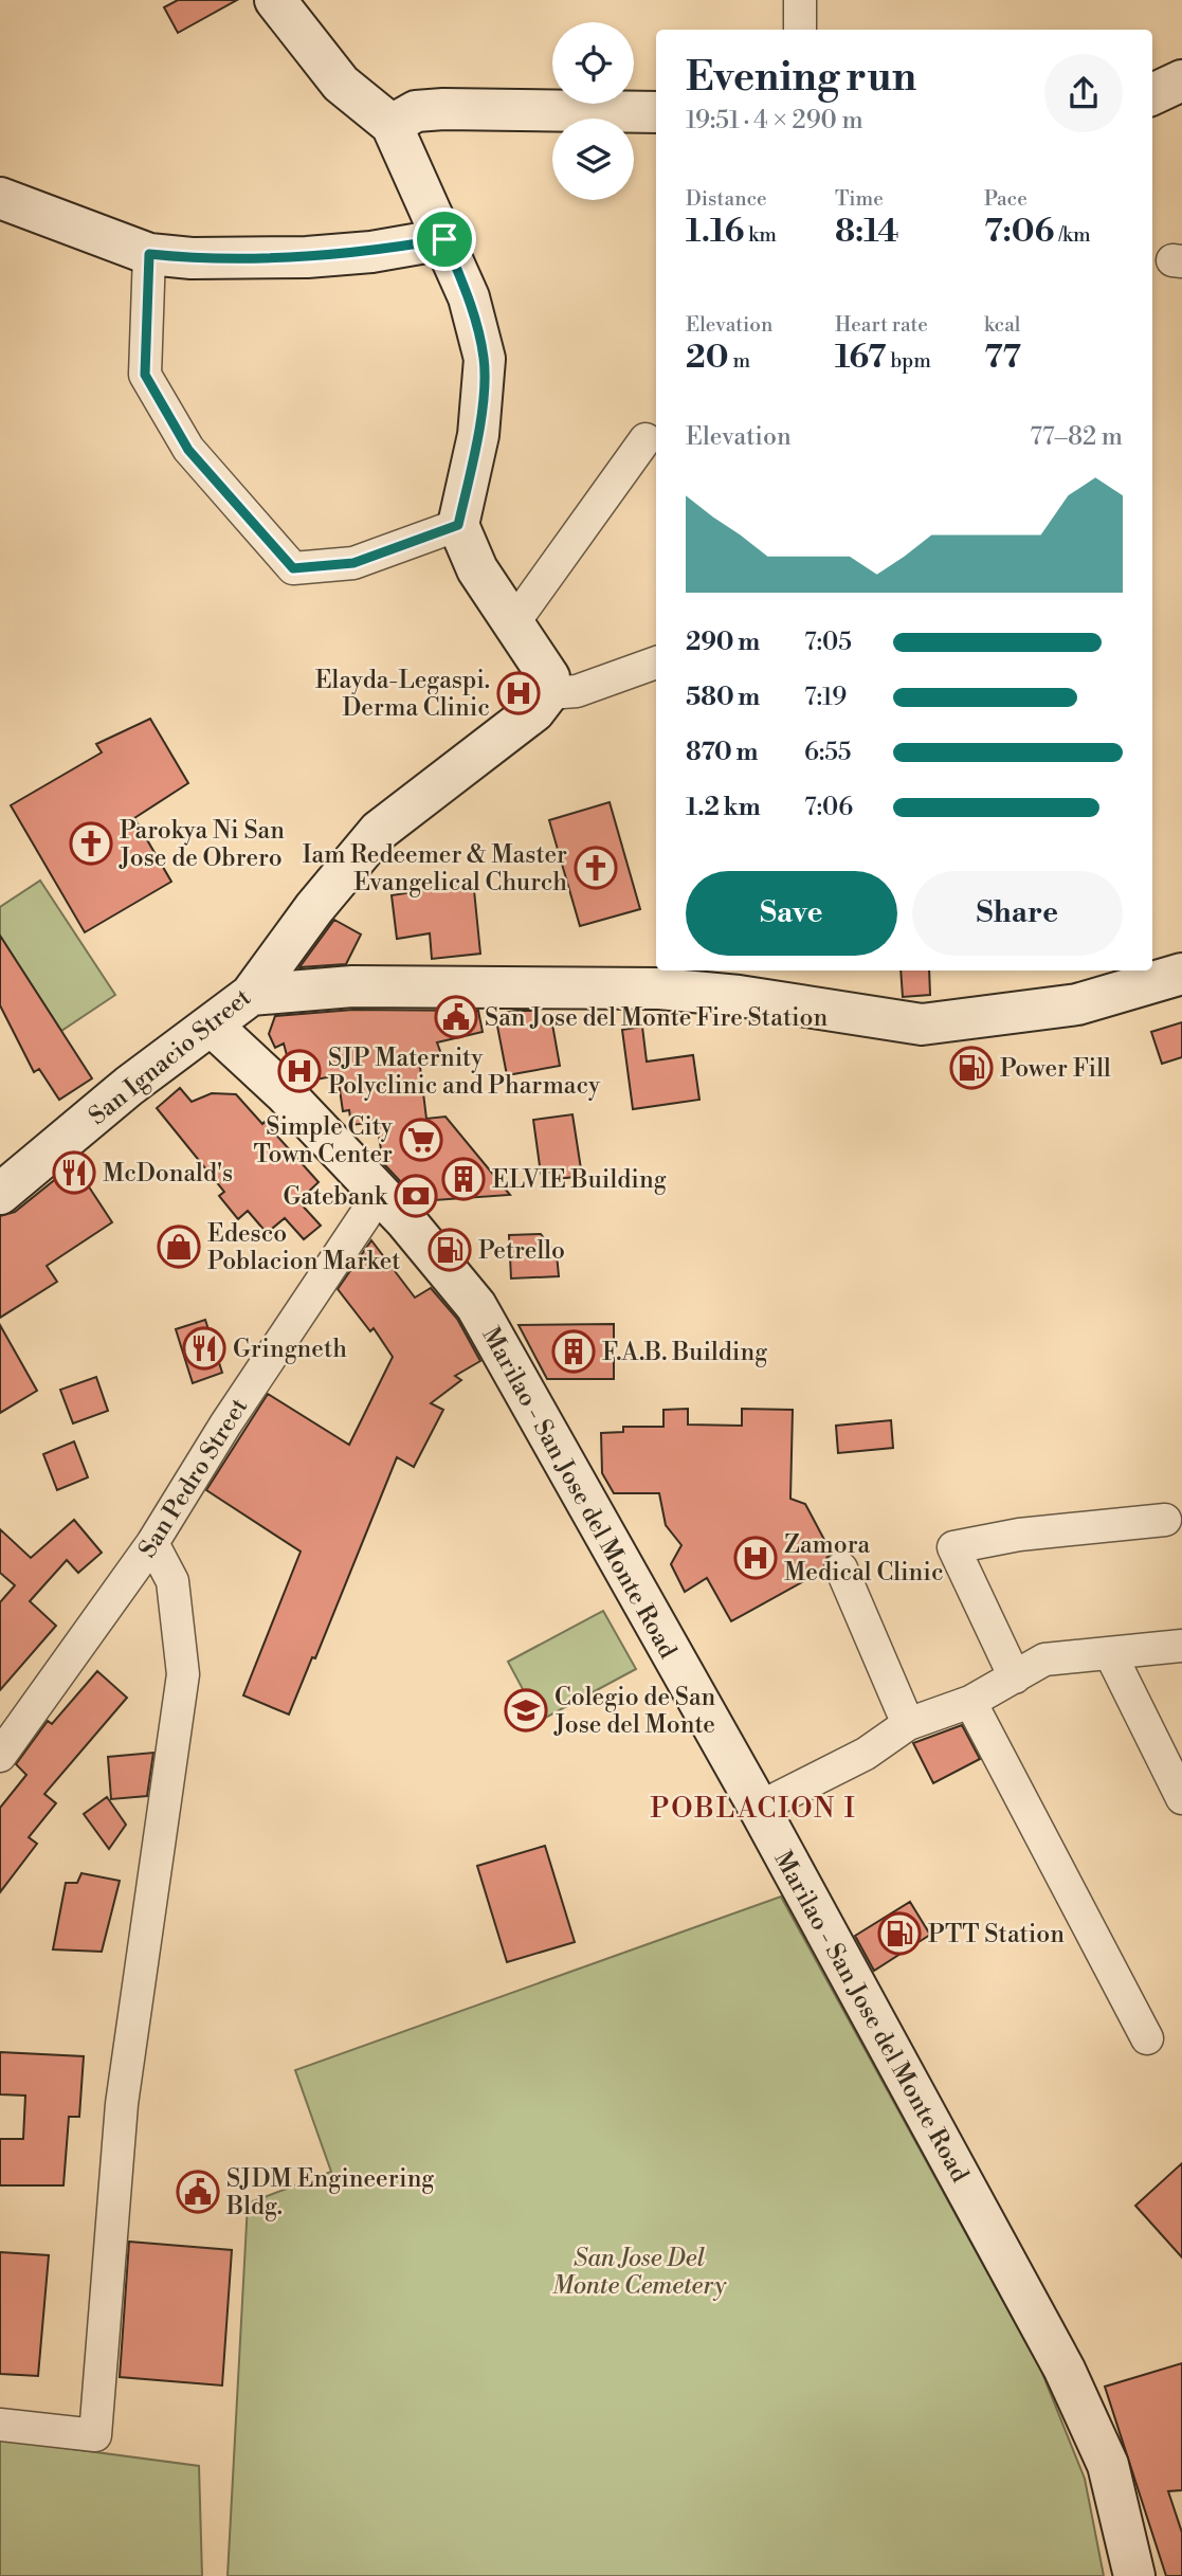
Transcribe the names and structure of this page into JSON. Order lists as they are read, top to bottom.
{
  "streets": {
    "street": ["San Ignacio Street", "San Pedro Street", "Marilao - San Jose del Monte Road"]
  },
  "crossings": [
    ["San Ignacio Street", "Marilao - San Jose del Monte Road"],
    ["San Pedro Street", "Marilao - San Jose del Monte Road"]
  ],
  "districts": ["POBLACION I"],
  "parks": ["San Jose Del Monte Cemetery"],
  "places": {
    "hospital": ["Elayda-Legaspi. Derma Clinic", "SJP Maternity Polyclinic and Pharmacy", "Zamora Medical Clinic"],
    "church": ["Parokya Ni San Jose de Obrero", "Iam Redeemer & Master Evangelical Church"],
    "public building": ["San Jose del Monte Fire Station", "SJDM Engineering Bldg."],
    "fuel station": ["Power Fill", "Petrello", "PTT Station"],
    "supermarket": ["Simple City Town Center"],
    "restaurant": ["McDonald's", "Gringneth"],
    "building": ["ELVIE Building", "F.A.B. Building"],
    "bank": ["Gatebank"],
    "shop": ["Edesco Poblacion Market"],
    "school or university": ["Colegio de San Jose del Monte"]
  },
  "page": {
    "heading": ["Evening run", "19:51 · 4 × 290 m"],
    "stats": [
      ["Distance", "1.16 km"],
      ["Time", "8:14"],
      ["Pace", "7:06 /km"],
      ["Elevation", "20 m"],
      ["Heart rate", "167 bpm"],
      ["kcal", "77"]
    ],
    "chart": ["Elevation", "77–82 m"],
    "list": [
      {
        "name": "290 m",
        "note": "7:05"
      },
      {
        "name": "580 m",
        "note": "7:19"
      },
      {
        "name": "870 m",
        "note": "6:55"
      },
      {
        "name": "1.2 km",
        "note": "7:06"
      }
    ],
    "buttons": ["Save", "Share"]
  }
}
